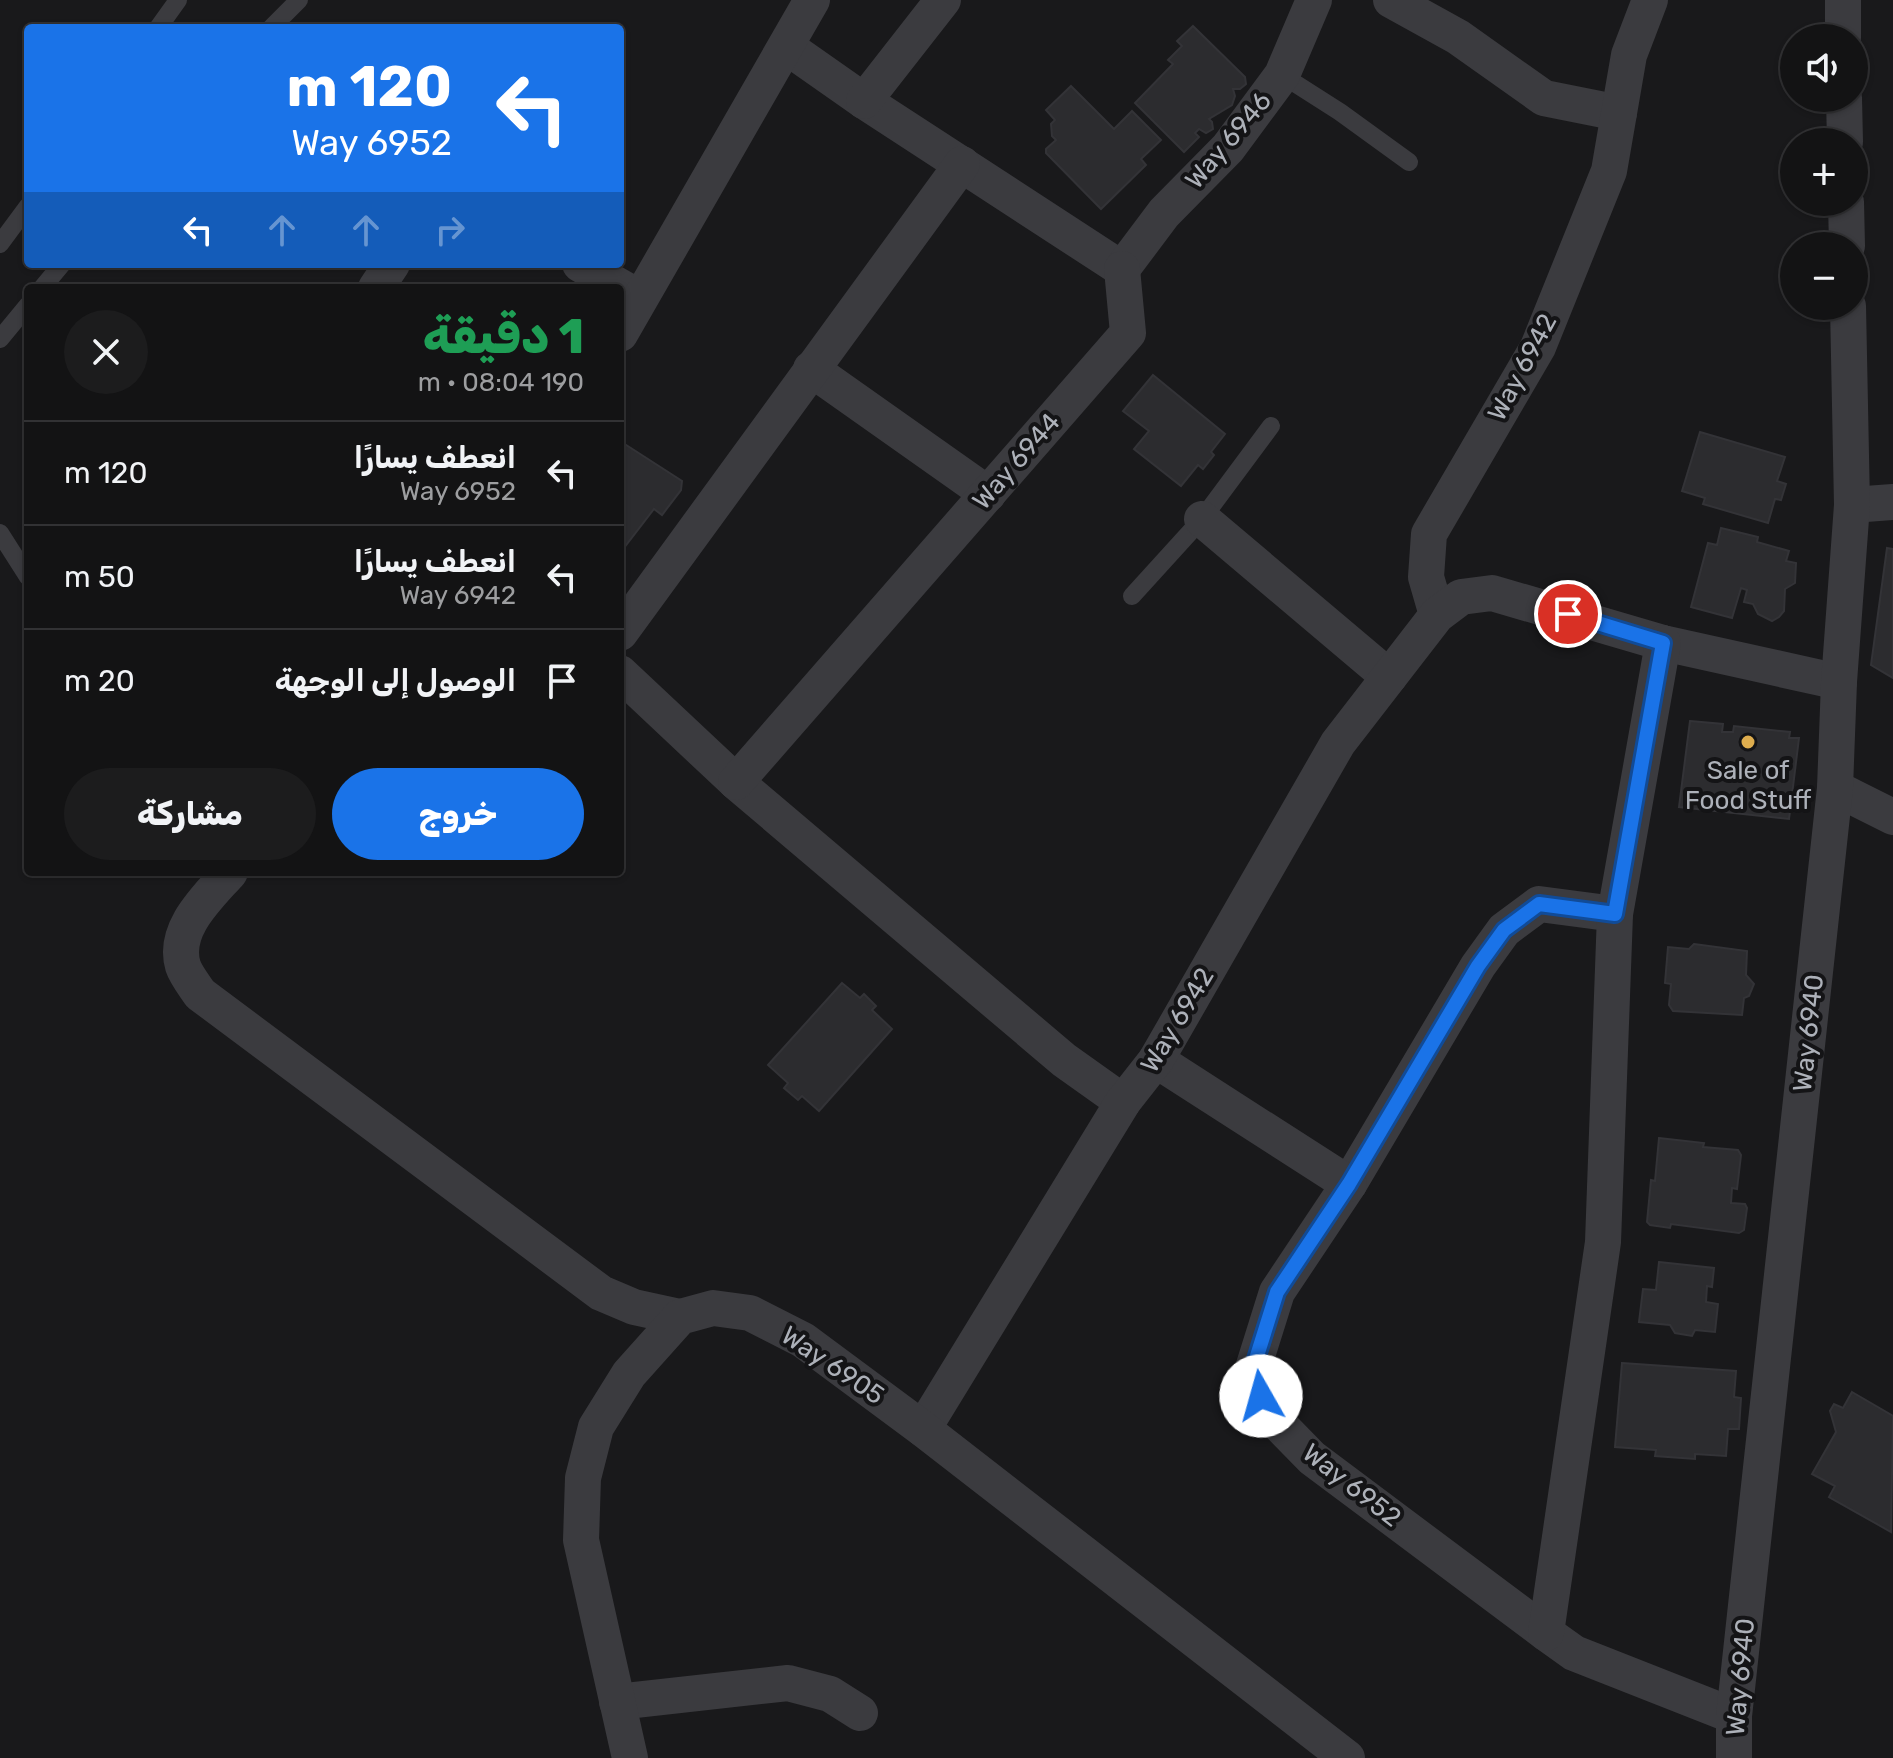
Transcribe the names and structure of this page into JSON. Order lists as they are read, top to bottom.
{
  "streets": {
    "street": [
      "Way 6946",
      "Way 6942",
      "Way 6944",
      "Way 6940",
      "Way 6905",
      "Way 6952"
    ]
  },
  "crossings": [
    ["Way 6946", "Way 6944"],
    ["Way 6942", "Way 6940"],
    ["Way 6942", "Way 6905"],
    ["Way 6940", "Way 6952"]
  ],
  "places": ["Sale of Food Stuff"],
  "page": {
    "map_buttons": ["+", "−"],
    "turn": ["120 m", "Way 6952"],
    "heading": ["1 دقيقة", "190 m · 08:04"],
    "list": [
      {
        "name": "انعطف يسارًا",
        "note": "Way 6952",
        "value": "120 m"
      },
      {
        "name": "انعطف يسارًا",
        "note": "Way 6942",
        "value": "50 m"
      },
      {
        "name": "الوصول إلى الوجهة",
        "value": "20 m"
      }
    ],
    "buttons": ["خروج", "مشاركة"]
  }
}
